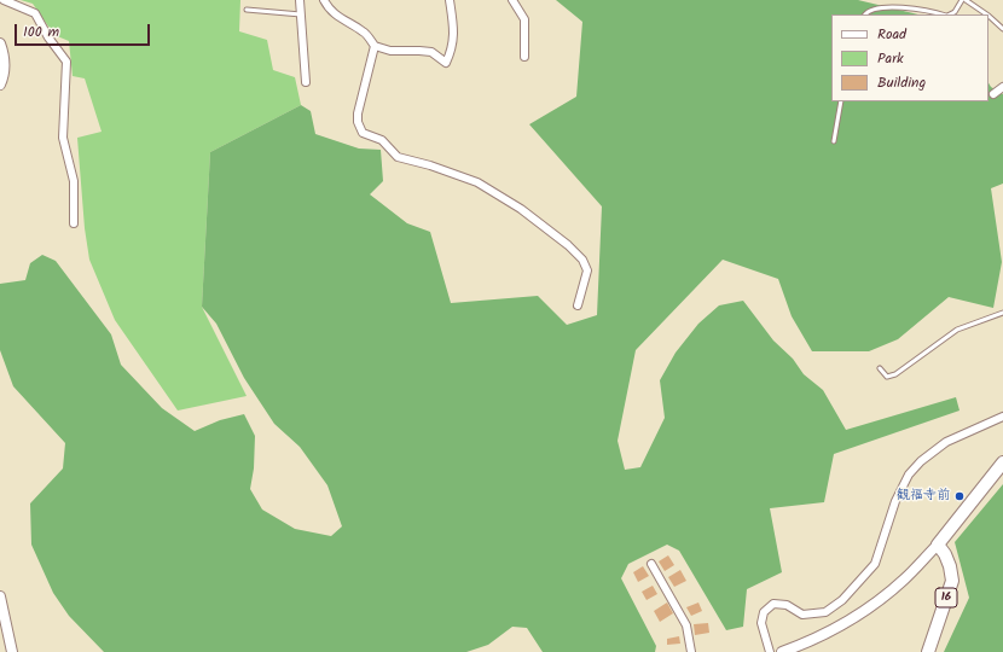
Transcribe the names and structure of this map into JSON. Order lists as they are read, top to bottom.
{
  "streets": {
    "main road": ["16"]
  },
  "places": ["観福寺前"],
  "legend": ["Road", "Park", "Building"],
  "scale_bar": "100 m"
}
